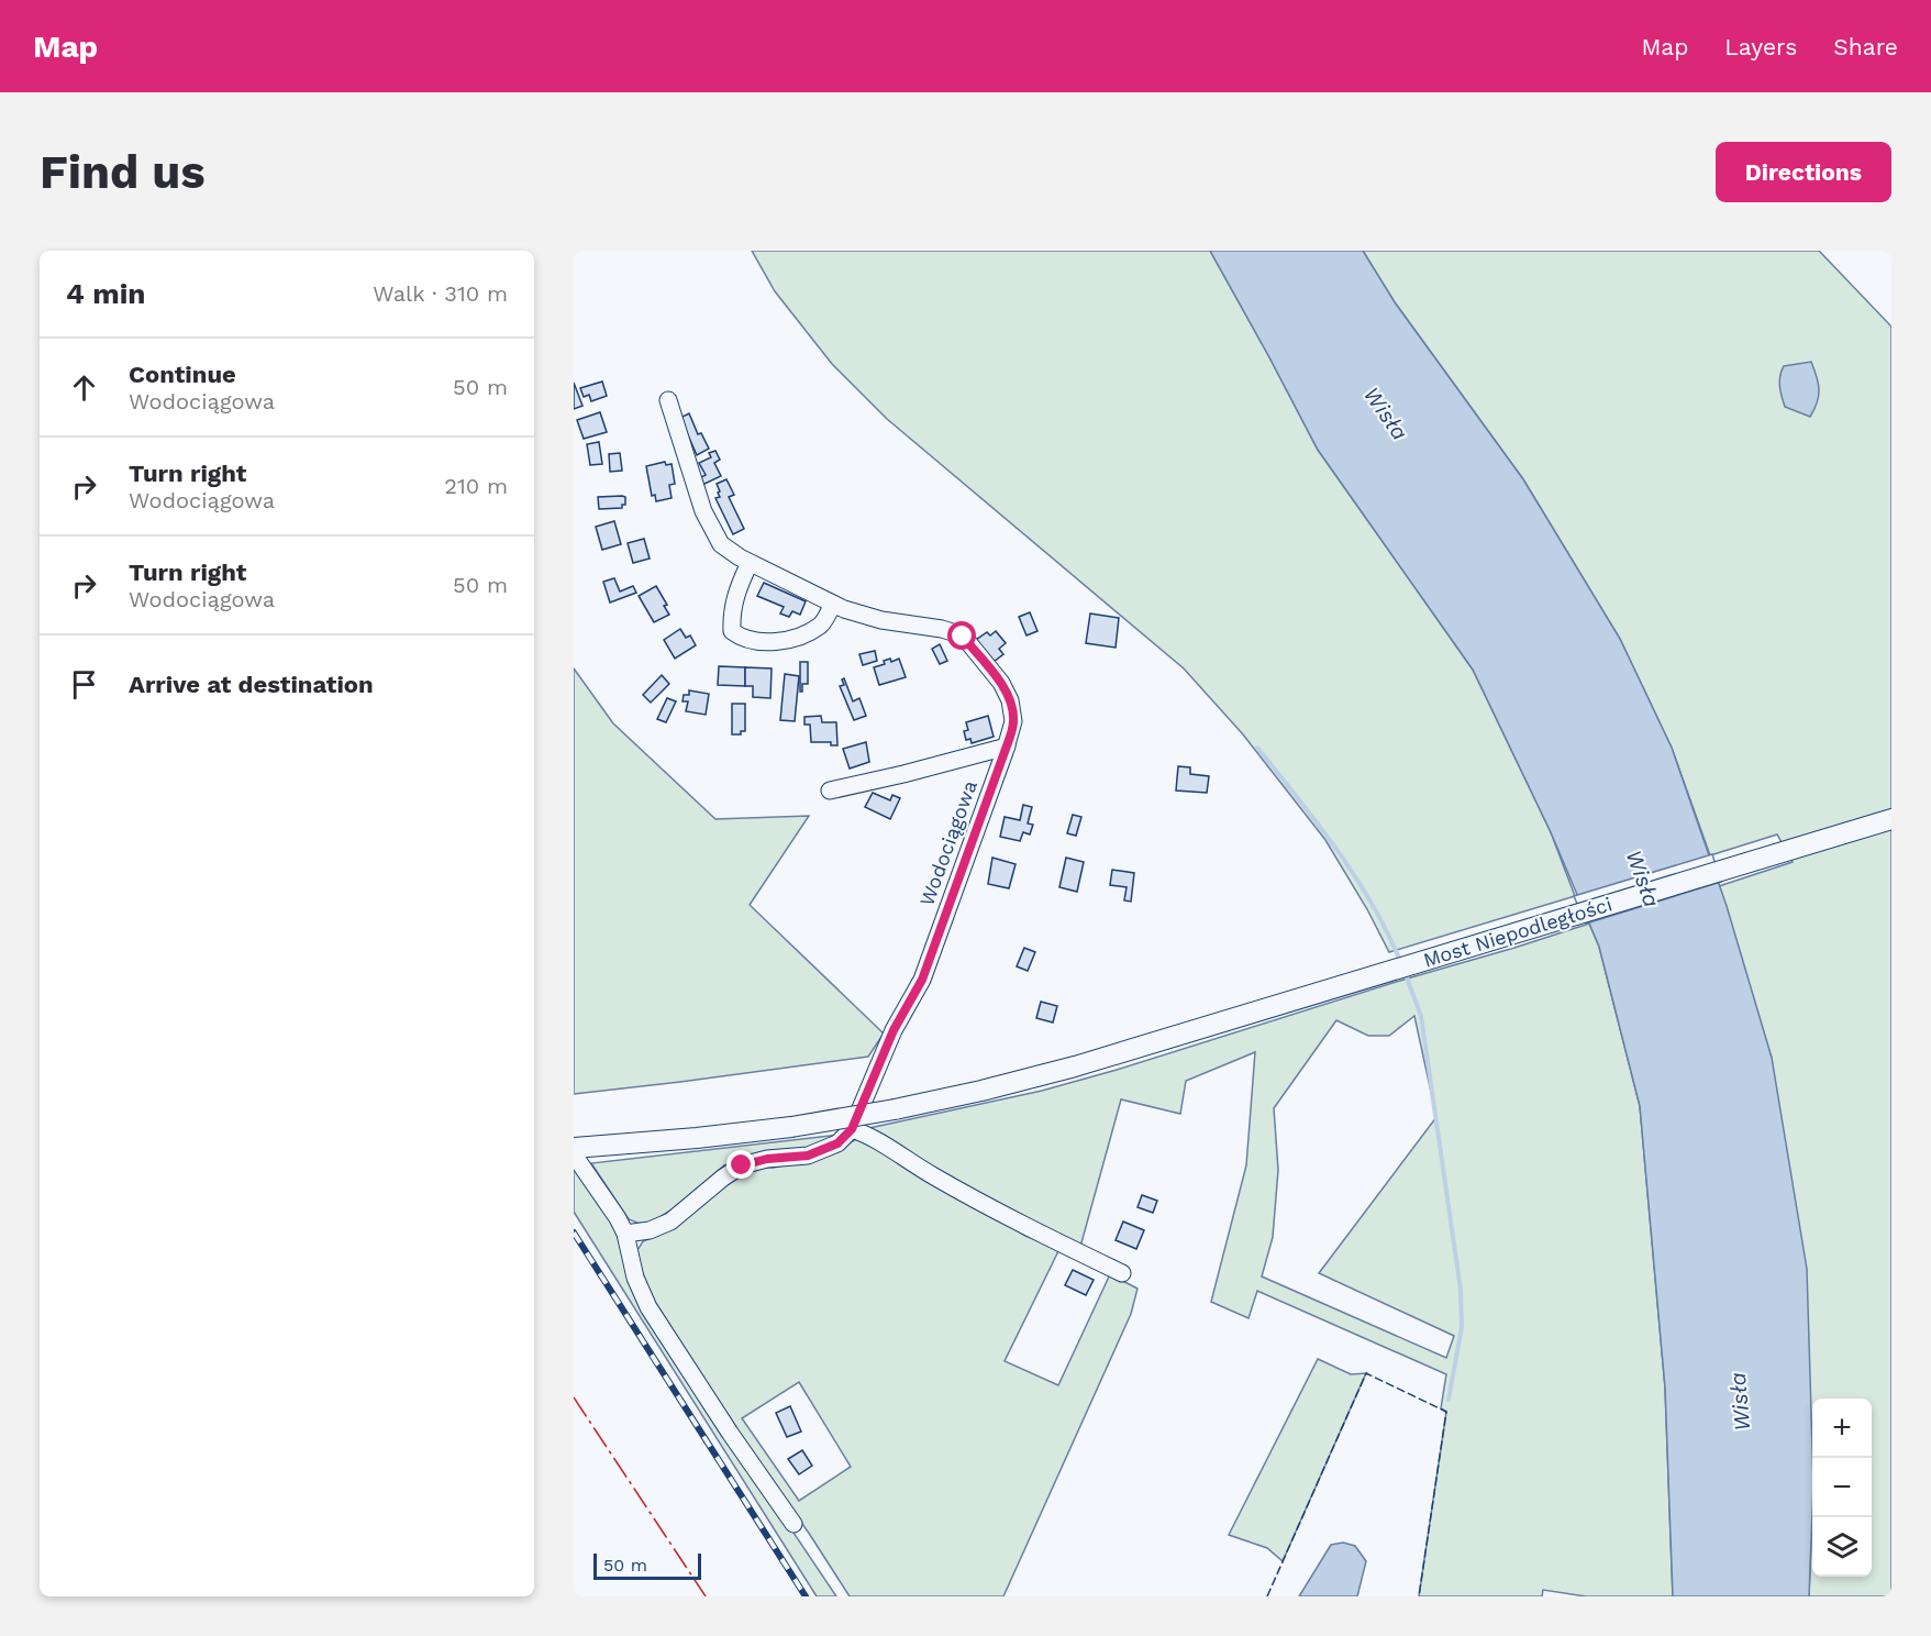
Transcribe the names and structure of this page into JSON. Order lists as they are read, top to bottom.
{
  "streets": {
    "main road": ["Most Niepodległości"],
    "street": ["Wodociągowa"]
  },
  "water": ["Wisła"],
  "scale_bar": "50 m",
  "page": {
    "header": "Map",
    "nav": ["Map", "Layers", "Share"],
    "buttons": "Directions",
    "title": "Find us",
    "heading": ["4 min", "Walk · 310 m"],
    "list": [
      ["Continue", "Wodociągowa", "50 m"],
      ["Turn right", "Wodociągowa", "210 m"],
      ["Turn right", "Wodociągowa", "50 m"],
      "Arrive at destination"
    ],
    "map_buttons": ["+", "−"],
    "scale": "50 m"
  }
}
